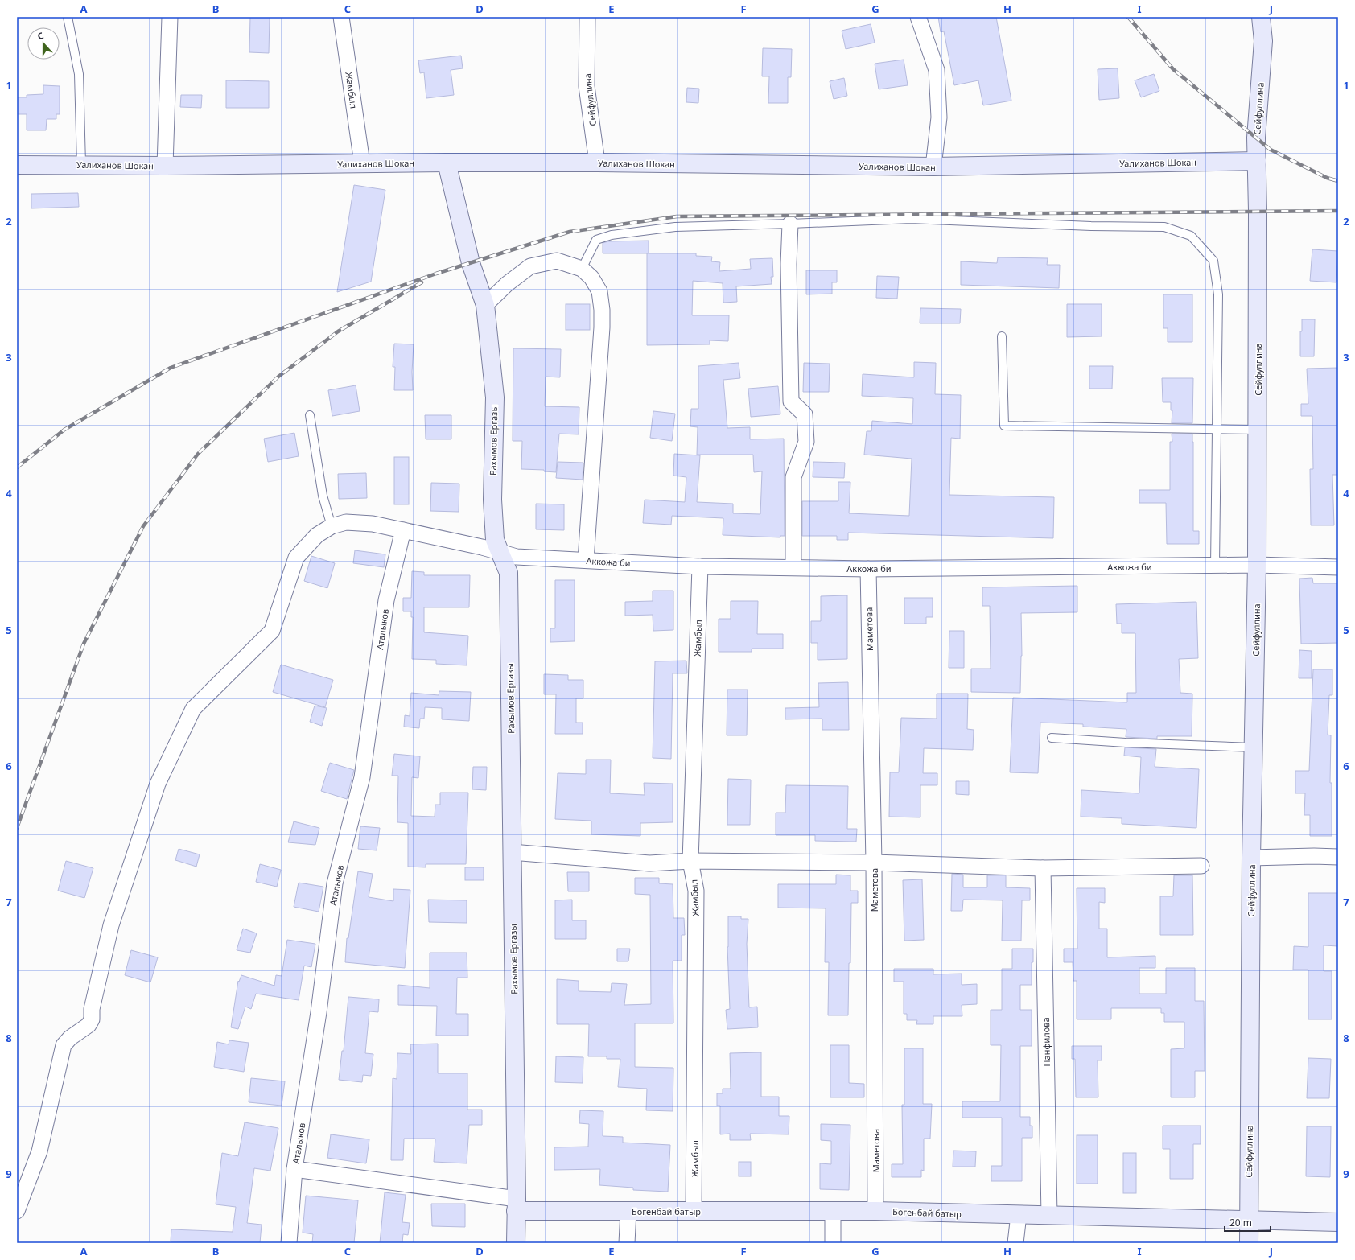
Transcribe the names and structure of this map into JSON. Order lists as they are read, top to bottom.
{
  "streets": {
    "street": [
      "Жамбыл",
      "Сейфуллина",
      "Уалиханов Шокан",
      "Рахымов Ергазы",
      "Аккожа би",
      "Аталыков",
      "Маметова",
      "Панфилова",
      "Богенбай батыр"
    ]
  },
  "crossings": [
    ["Жамбыл", "Уалиханов Шокан"],
    ["Жамбыл", "Аккожа би"],
    ["Жамбыл", "Богенбай батыр"],
    ["Сейфуллина", "Уалиханов Шокан"],
    ["Сейфуллина", "Аккожа би"],
    ["Сейфуллина", "Богенбай батыр"],
    ["Уалиханов Шокан", "Рахымов Ергазы"],
    ["Рахымов Ергазы", "Аккожа би"],
    ["Рахымов Ергазы", "Богенбай батыр"],
    ["Аккожа би", "Аталыков"],
    ["Аккожа би", "Маметова"],
    ["Маметова", "Богенбай батыр"],
    ["Панфилова", "Богенбай батыр"]
  ],
  "scale_bar": "20 m",
  "north": "top",
  "grid": {
    "columns": [
      "A",
      "B",
      "C",
      "D",
      "E",
      "F",
      "G",
      "H",
      "I",
      "J"
    ],
    "rows": [
      "1",
      "2",
      "3",
      "4",
      "5",
      "6",
      "7",
      "8",
      "9"
    ]
  }
}
